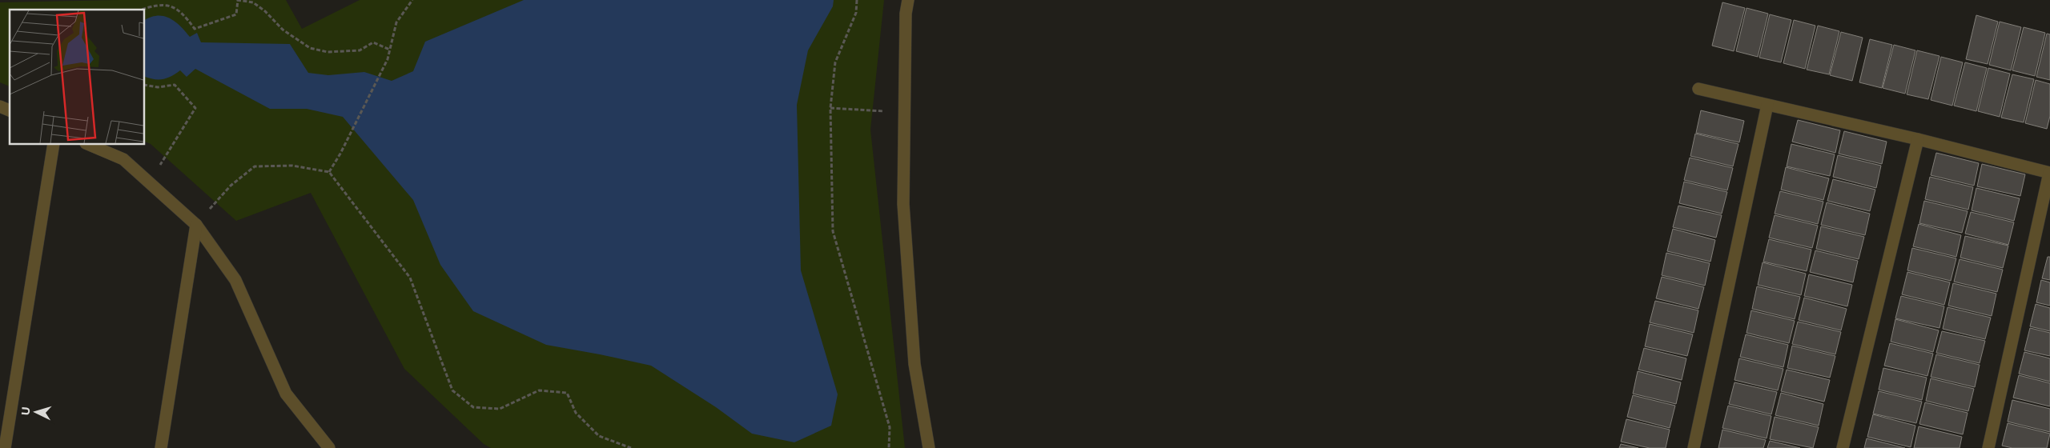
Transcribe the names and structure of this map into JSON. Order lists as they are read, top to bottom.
{
  "north": "left"
}
